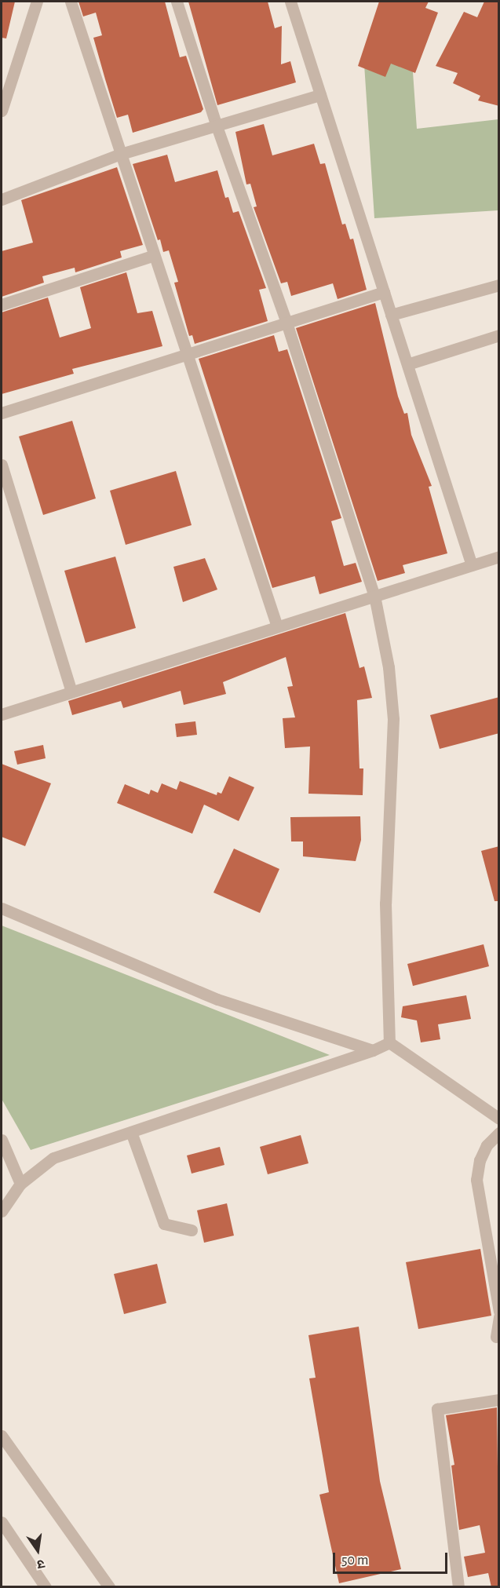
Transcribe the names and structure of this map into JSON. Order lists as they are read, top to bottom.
{
  "scale_bar": "50 m",
  "north": "bottom"
}
